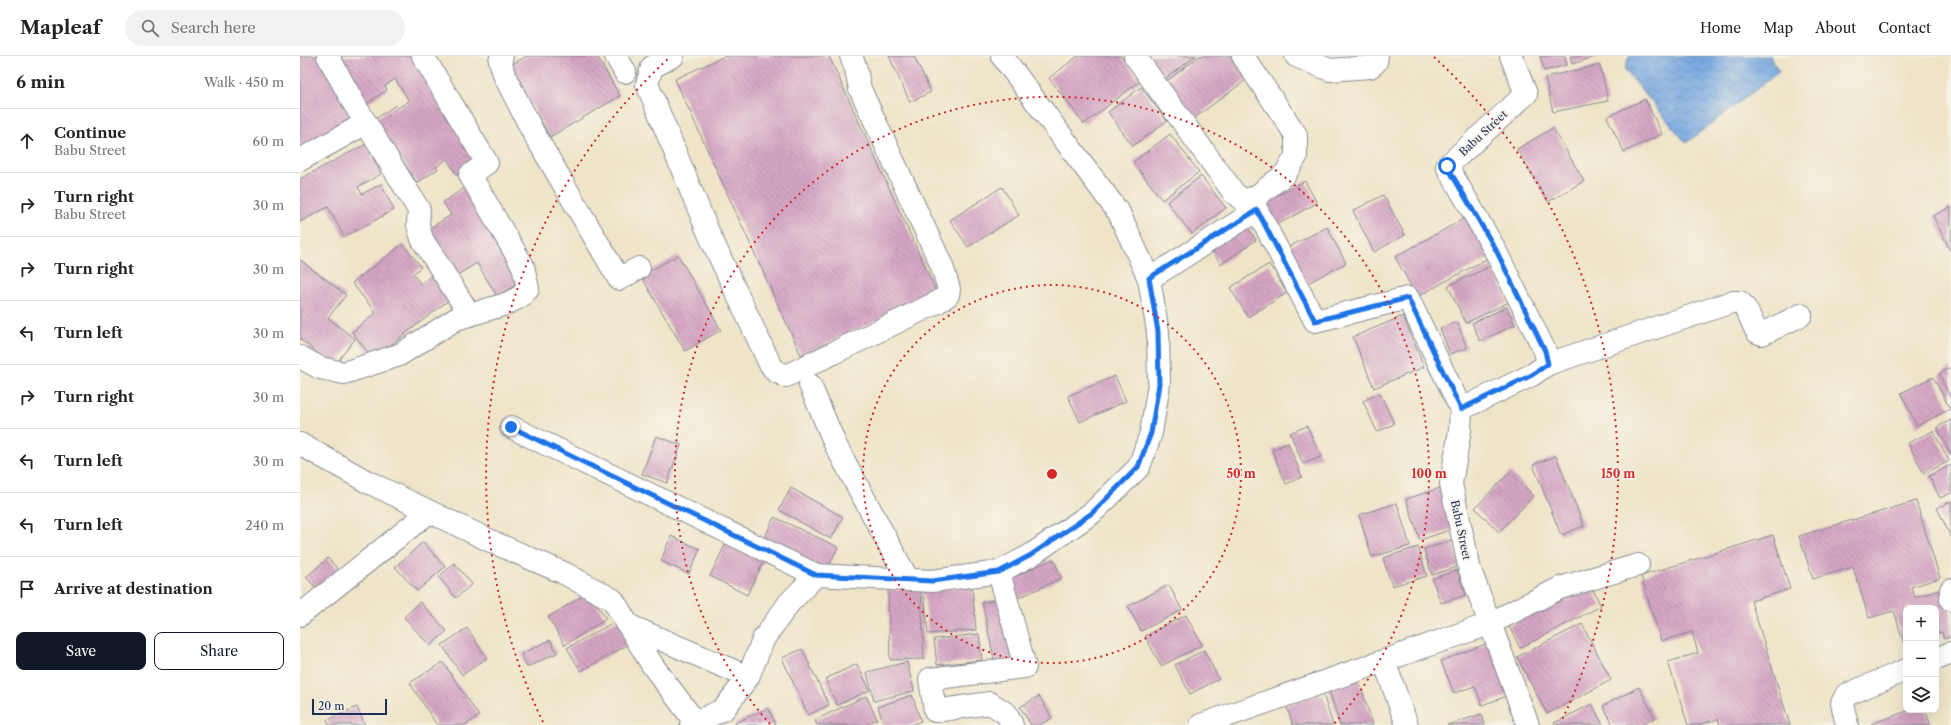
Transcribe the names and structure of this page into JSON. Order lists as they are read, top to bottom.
{
  "streets": {
    "street": ["Babu Street"]
  },
  "scale_bar": "20 m",
  "page": {
    "header": "Mapleaf",
    "search": "Search here",
    "nav": [
      "Home",
      "Map",
      "About",
      "Contact"
    ],
    "heading": ["6 min", "Walk · 450 m"],
    "list": [
      ["Continue", "Babu Street", "60 m"],
      ["Turn right", "Babu Street", "30 m"],
      ["Turn right", "30 m"],
      ["Turn left", "30 m"],
      ["Turn right", "30 m"],
      ["Turn left", "30 m"],
      ["Turn left", "240 m"],
      "Arrive at destination"
    ],
    "map_buttons": ["+", "−"],
    "buttons": ["Save", "Share"],
    "scale": "20 m"
  },
  "rings": ["50 m", "100 m", "150 m"]
}
